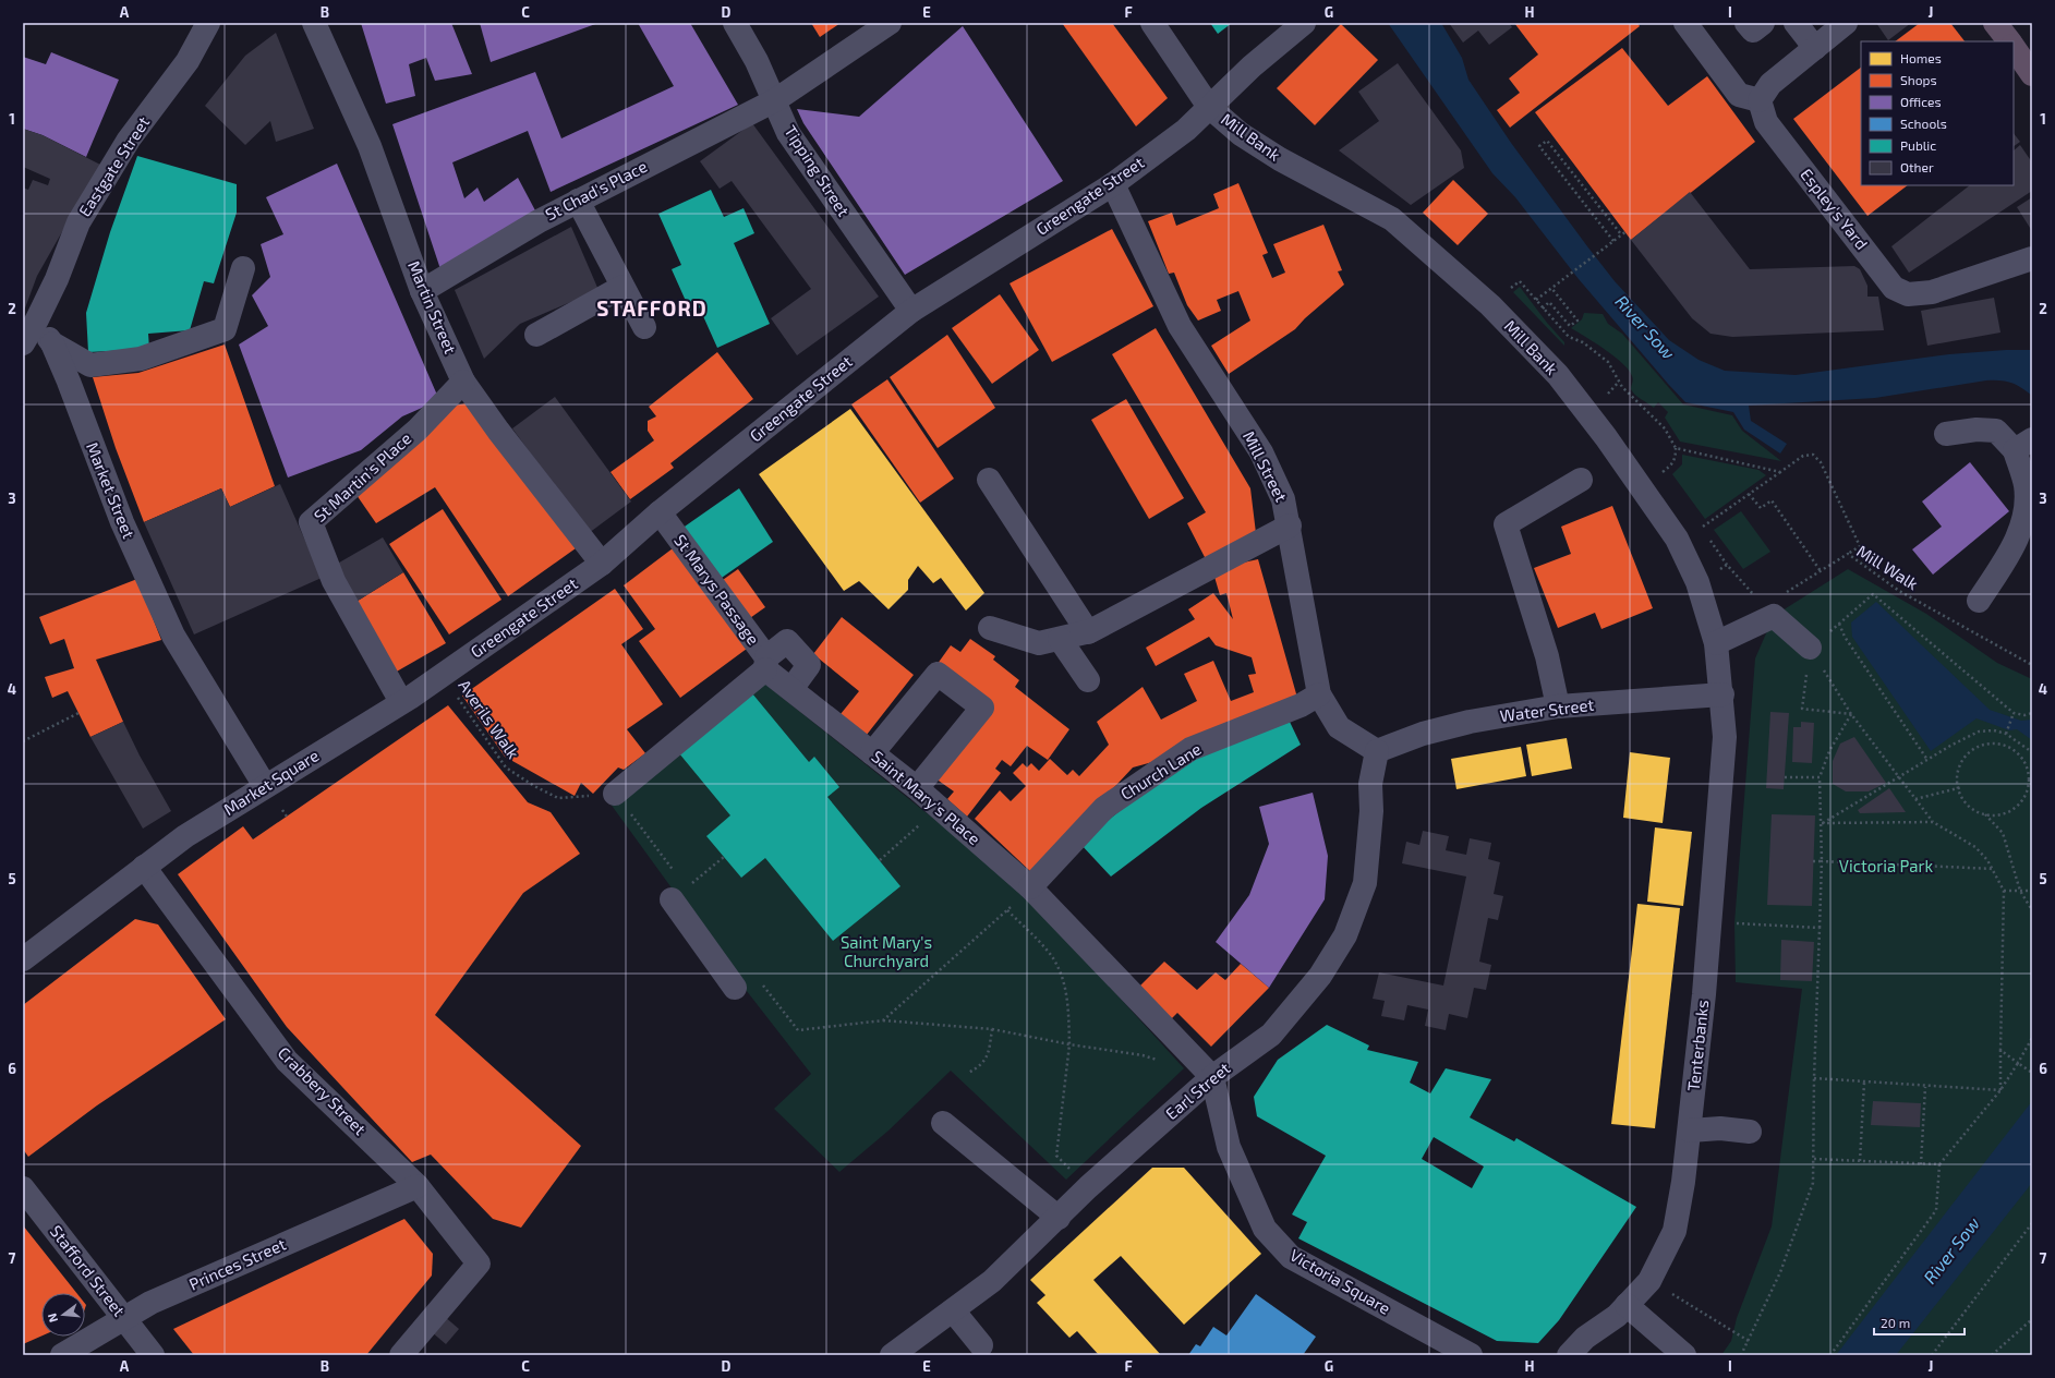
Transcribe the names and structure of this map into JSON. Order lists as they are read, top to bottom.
{
  "streets": {
    "street": [
      "Mill Bank",
      "Eastgate Street",
      "Tipping Street",
      "St Chad's Place",
      "Greengate Street",
      "Espley's Yard",
      "Martin Street",
      "Mill Street",
      "St Martin's Place",
      "Market Street",
      "St Marys Passage",
      "Water Street",
      "Church Lane",
      "Market Square",
      "Saint Mary's Place",
      "Tenterbanks",
      "Crabbery Street",
      "Earl Street",
      "Princes Street",
      "Stafford Street",
      "Victoria Square"
    ],
    "path": ["Mill Walk", "Averils Walk"]
  },
  "crossings": [
    ["Mill Bank", "Greengate Street"],
    ["Mill Bank", "Water Street"],
    ["Mill Bank", "Tenterbanks"],
    ["Eastgate Street", "Market Street"],
    ["Tipping Street", "St Chad's Place"],
    ["Tipping Street", "Greengate Street"],
    ["St Chad's Place", "Martin Street"],
    ["Greengate Street", "Martin Street"],
    ["Greengate Street", "Mill Street"],
    ["Greengate Street", "St Martin's Place"],
    ["Greengate Street", "St Marys Passage"],
    ["Greengate Street", "Averils Walk"],
    ["Greengate Street", "Market Square"],
    ["Martin Street", "St Martin's Place"],
    ["Mill Street", "Water Street"],
    ["Mill Street", "Church Lane"],
    ["Mill Street", "Earl Street"],
    ["St Martin's Place", "Market Square"],
    ["Market Street", "Market Square"],
    ["St Marys Passage", "Saint Mary's Place"],
    ["Water Street", "Tenterbanks"],
    ["Water Street", "Earl Street"],
    ["Church Lane", "Saint Mary's Place"],
    ["Market Square", "Crabbery Street"],
    ["Saint Mary's Place", "Earl Street"],
    ["Saint Mary's Place", "Victoria Square"],
    ["Crabbery Street", "Princes Street"],
    ["Earl Street", "Victoria Square"],
    ["Princes Street", "Stafford Street"]
  ],
  "districts": ["STAFFORD"],
  "water": ["River Sow"],
  "parks": ["Victoria Park", "Saint Mary's Churchyard"],
  "legend": [
    "Homes",
    "Shops",
    "Offices",
    "Schools",
    "Public",
    "Other"
  ],
  "scale_bar": "20 m",
  "north": "left",
  "grid": {
    "columns": [
      "A",
      "B",
      "C",
      "D",
      "E",
      "F",
      "G",
      "H",
      "I",
      "J"
    ],
    "rows": [
      "1",
      "2",
      "3",
      "4",
      "5",
      "6",
      "7"
    ]
  }
}
